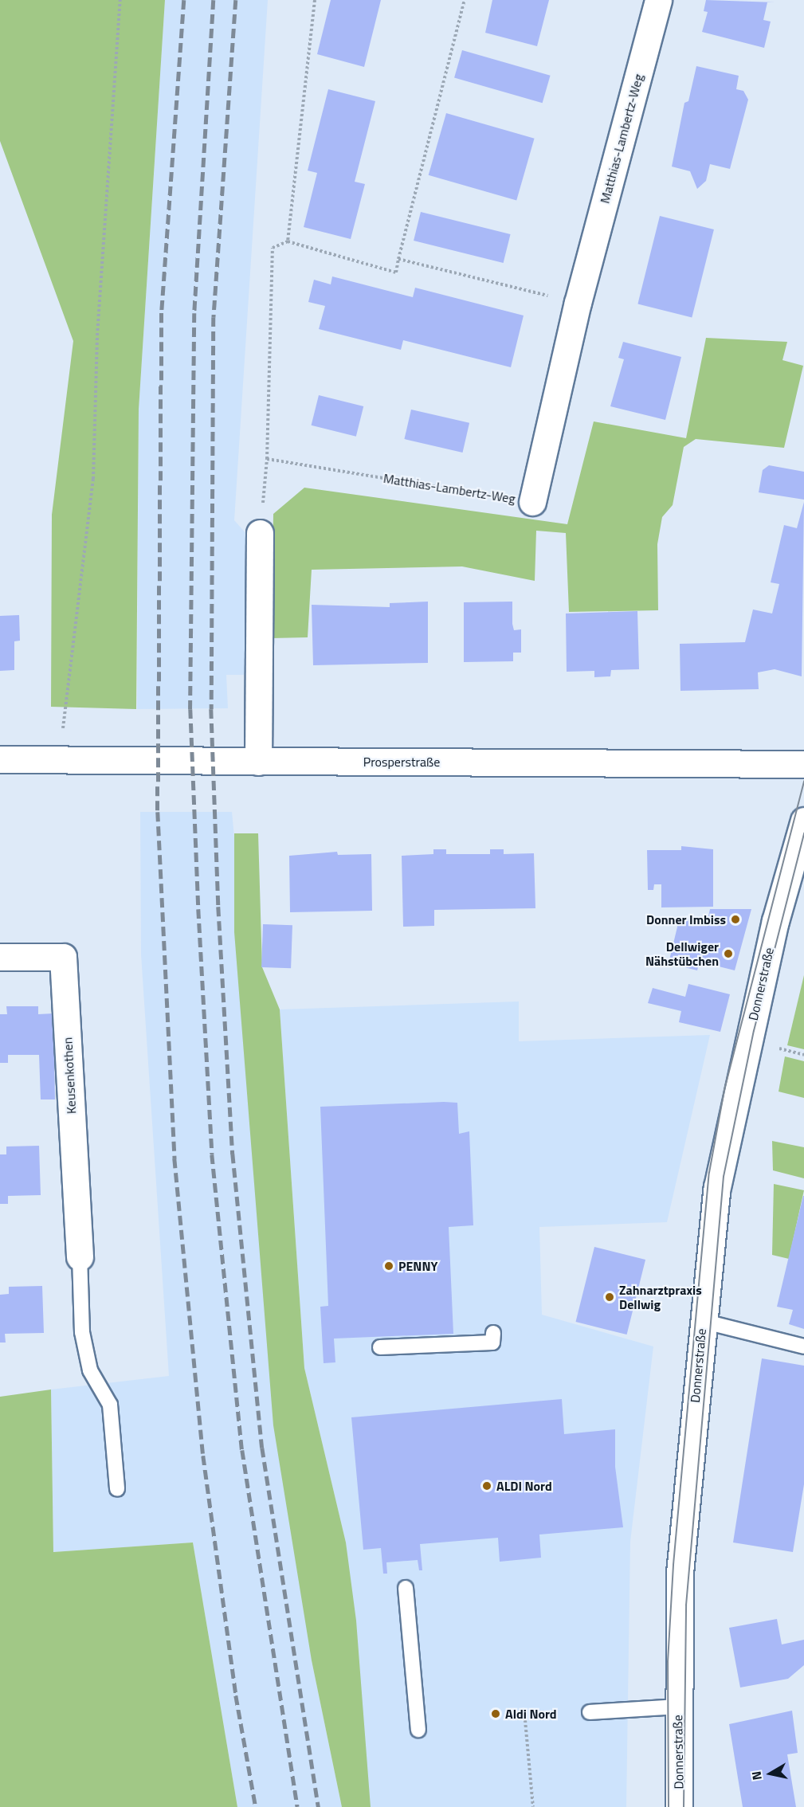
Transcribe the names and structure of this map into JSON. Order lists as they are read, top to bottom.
{
  "streets": {
    "main road": [
      "Matthias-Lambertz-Weg",
      "Prosperstraße",
      "Donnerstraße",
      "Keusenkothen"
    ]
  },
  "places": [
    "Donner Imbiss",
    "Dellwiger Nähstübchen",
    "PENNY",
    "Zahnarztpraxis Dellwig",
    "ALDI Nord",
    "Aldi Nord"
  ],
  "north": "left"
}
